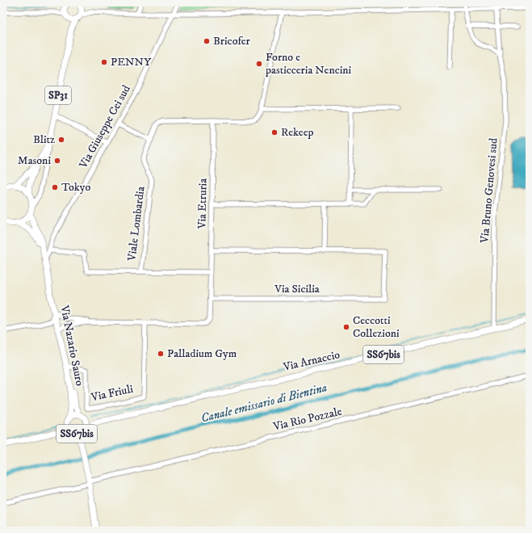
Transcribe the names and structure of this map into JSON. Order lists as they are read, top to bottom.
{
  "streets": {
    "main road": [
      "SP31",
      "Via Nazario Sauro",
      "SS67bis",
      "Via Arnaccio"
    ],
    "street": [
      "Via Giuseppe Cei sud",
      "Via Bruno Genovesi sud",
      "Via Etruria",
      "Viale Lombardia",
      "Via Sicilia",
      "Via Friuli",
      "Via Rio Pozzale"
    ]
  },
  "crossings": [
    ["Via Giuseppe Cei sud", "Via Nazario Sauro"],
    ["Via Bruno Genovesi sud", "Via Arnaccio"],
    ["Via Etruria", "Viale Lombardia"],
    ["Via Etruria", "Via Sicilia"],
    ["Via Etruria", "Via Nazario Sauro"],
    ["Via Etruria", "Via Friuli"],
    ["Via Nazario Sauro", "SS67bis"],
    ["Via Nazario Sauro", "Via Arnaccio"],
    ["Via Nazario Sauro", "Via Friuli"],
    ["SS67bis", "Via Arnaccio"]
  ],
  "water": ["Canale emissario di Bientina"],
  "places": [
    "Bricofer",
    "PENNY",
    "Forno e pasticceria Nencini",
    "Rekeep",
    "Blitz",
    "Masoni",
    "Tokyo",
    "Ceccotti Collezioni",
    "Palladium Gym"
  ]
}
